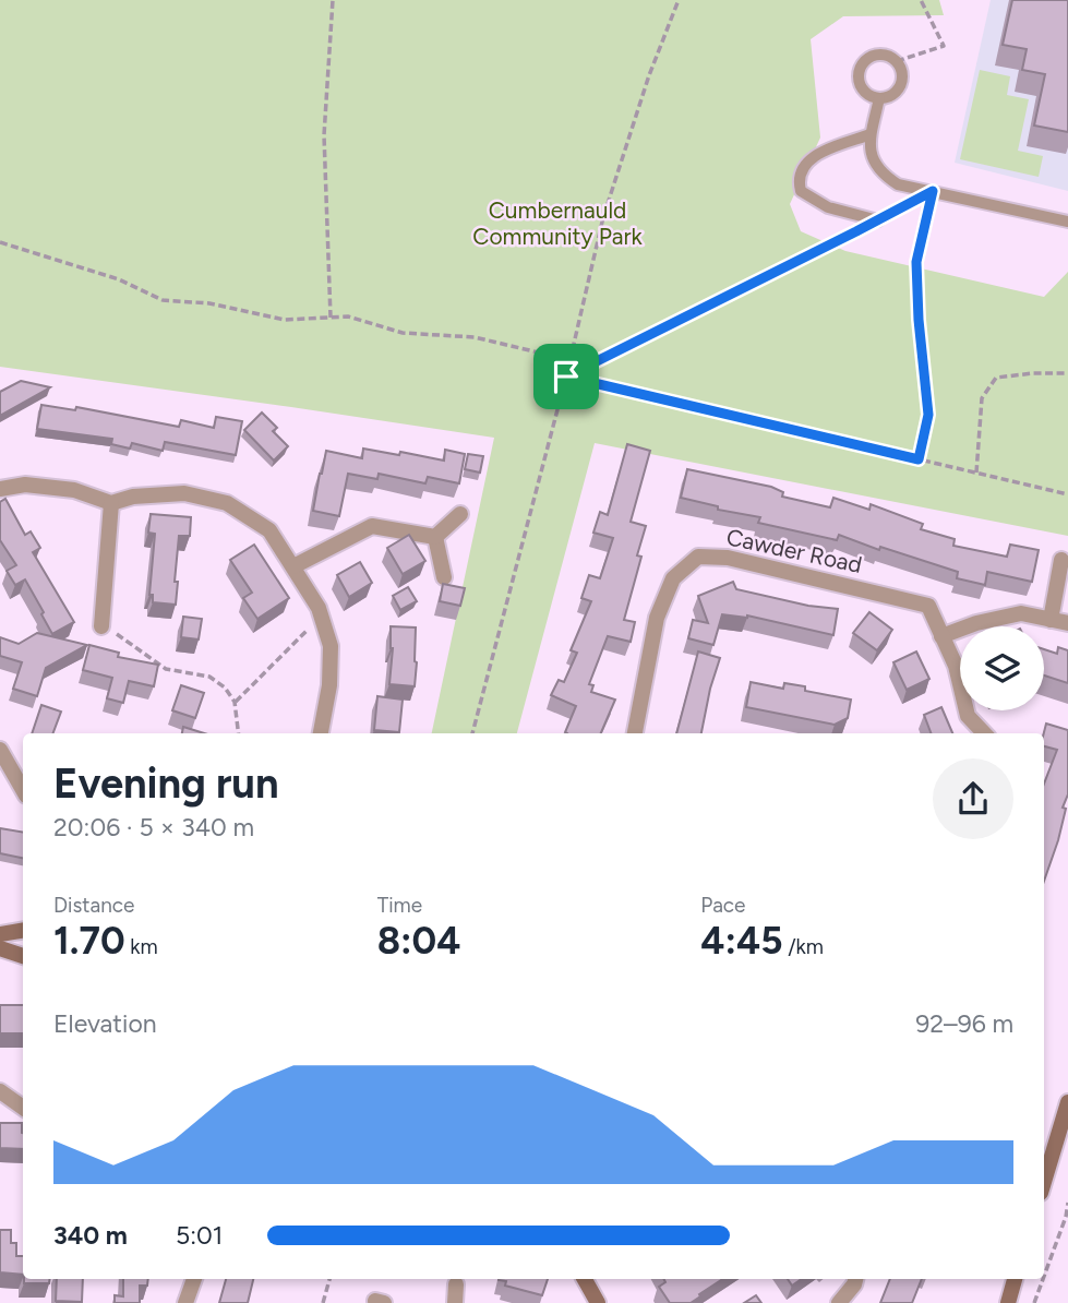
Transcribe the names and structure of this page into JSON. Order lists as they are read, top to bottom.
{
  "streets": {
    "street": ["Cawder Road"]
  },
  "parks": ["Cumbernauld Community Park"],
  "page": {
    "heading": ["Evening run", "20:06 · 5 × 340 m"],
    "stats": [
      ["Distance", "1.70 km"],
      ["Time", "8:04"],
      ["Pace", "4:45 /km"]
    ],
    "chart": ["Elevation", "92–96 m"],
    "list": [
      {
        "name": "340 m",
        "note": "5:01"
      }
    ]
  }
}
